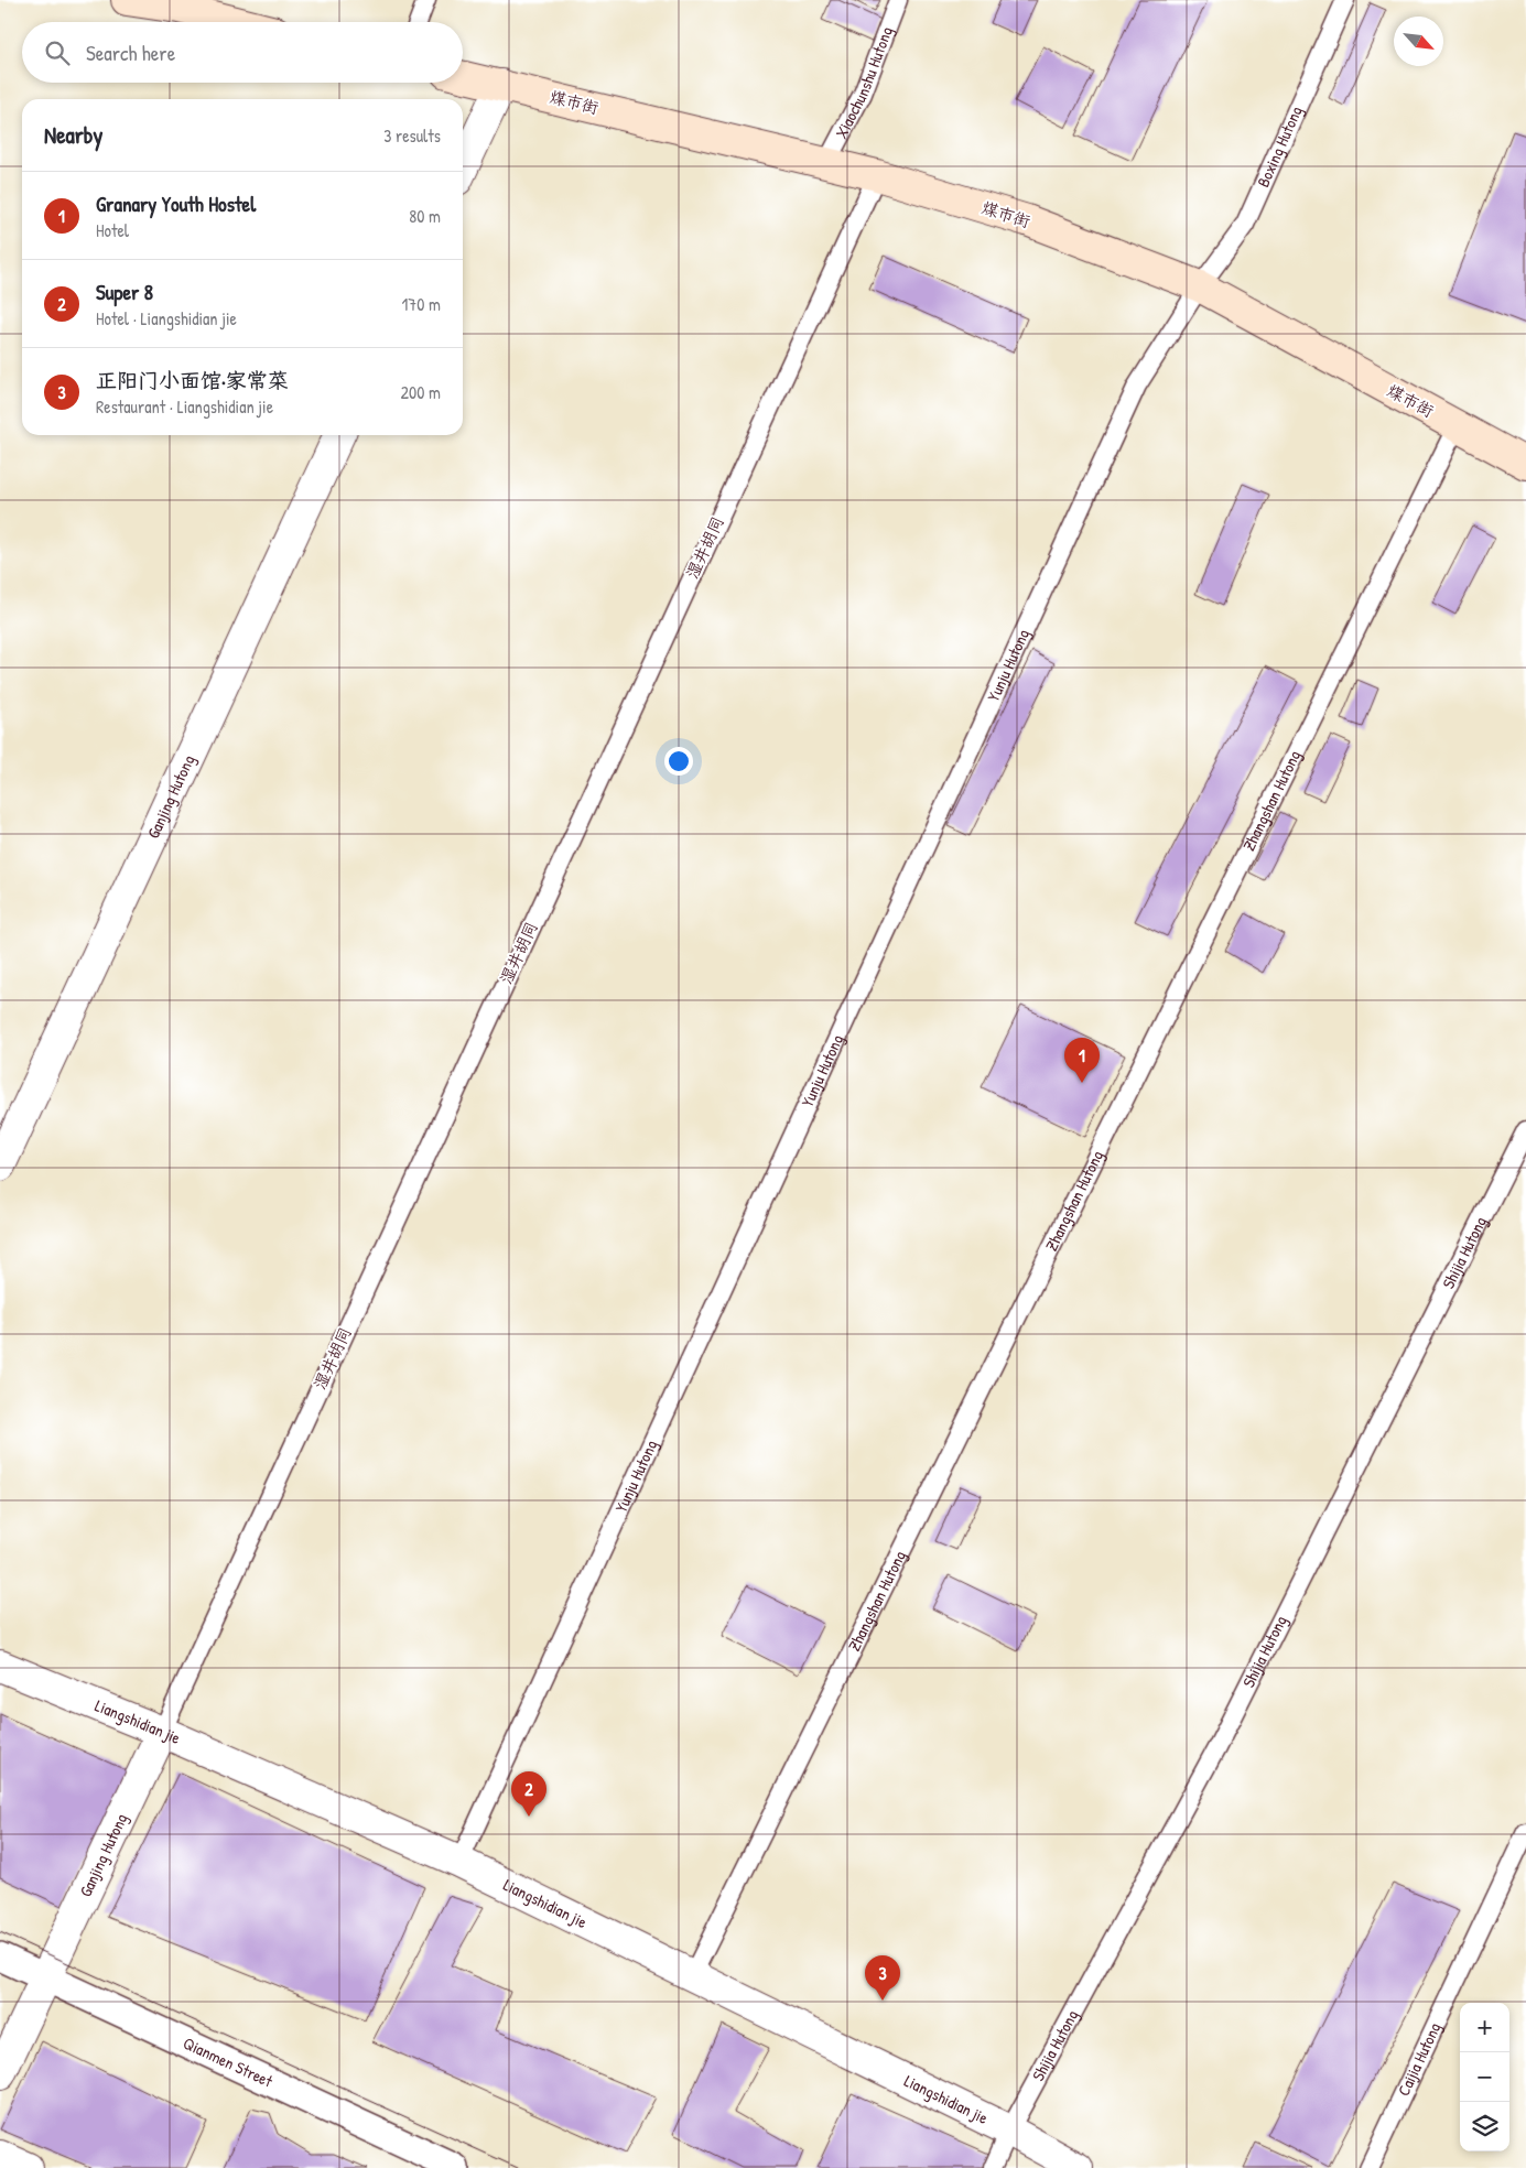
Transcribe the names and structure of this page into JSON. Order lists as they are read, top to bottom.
{
  "streets": {
    "main road": ["煤市街"],
    "street": ["Ganjing Hutong", "Liangshidian jie", "Qianmen Street"],
    "lane": [
      "Xiaochunshu Hutong",
      "Boxing Hutong",
      "湿井胡同",
      "Yunju Hutong",
      "Zhangshan Hutong",
      "Shijia Hutong",
      "Caijia Hutong"
    ]
  },
  "crossings": [
    ["Xiaochunshu Hutong", "煤市街"],
    ["煤市街", "Boxing Hutong"],
    ["煤市街", "湿井胡同"],
    ["煤市街", "Yunju Hutong"],
    ["煤市街", "Zhangshan Hutong"],
    ["Boxing Hutong", "Yunju Hutong"],
    ["湿井胡同", "Ganjing Hutong"],
    ["湿井胡同", "Liangshidian jie"],
    ["Yunju Hutong", "Liangshidian jie"],
    ["Ganjing Hutong", "Liangshidian jie"],
    ["Ganjing Hutong", "Qianmen Street"],
    ["Zhangshan Hutong", "Liangshidian jie"],
    ["Shijia Hutong", "Liangshidian jie"]
  ],
  "north": "bottom right",
  "page": {
    "search": "Search here",
    "heading": ["Nearby", "3 results"],
    "list": [
      {
        "mark": "1",
        "name": "Granary Youth Hostel",
        "note": "Hotel",
        "value": "80 m"
      },
      {
        "mark": "2",
        "name": "Super 8",
        "note": "Hotel · Liangshidian jie",
        "value": "170 m"
      },
      {
        "mark": "3",
        "name": "正阳门小面馆·家常菜",
        "note": "Restaurant · Liangshidian jie",
        "value": "200 m"
      }
    ],
    "pins": ["1", "2", "3"],
    "map_buttons": ["+", "−"]
  }
}
